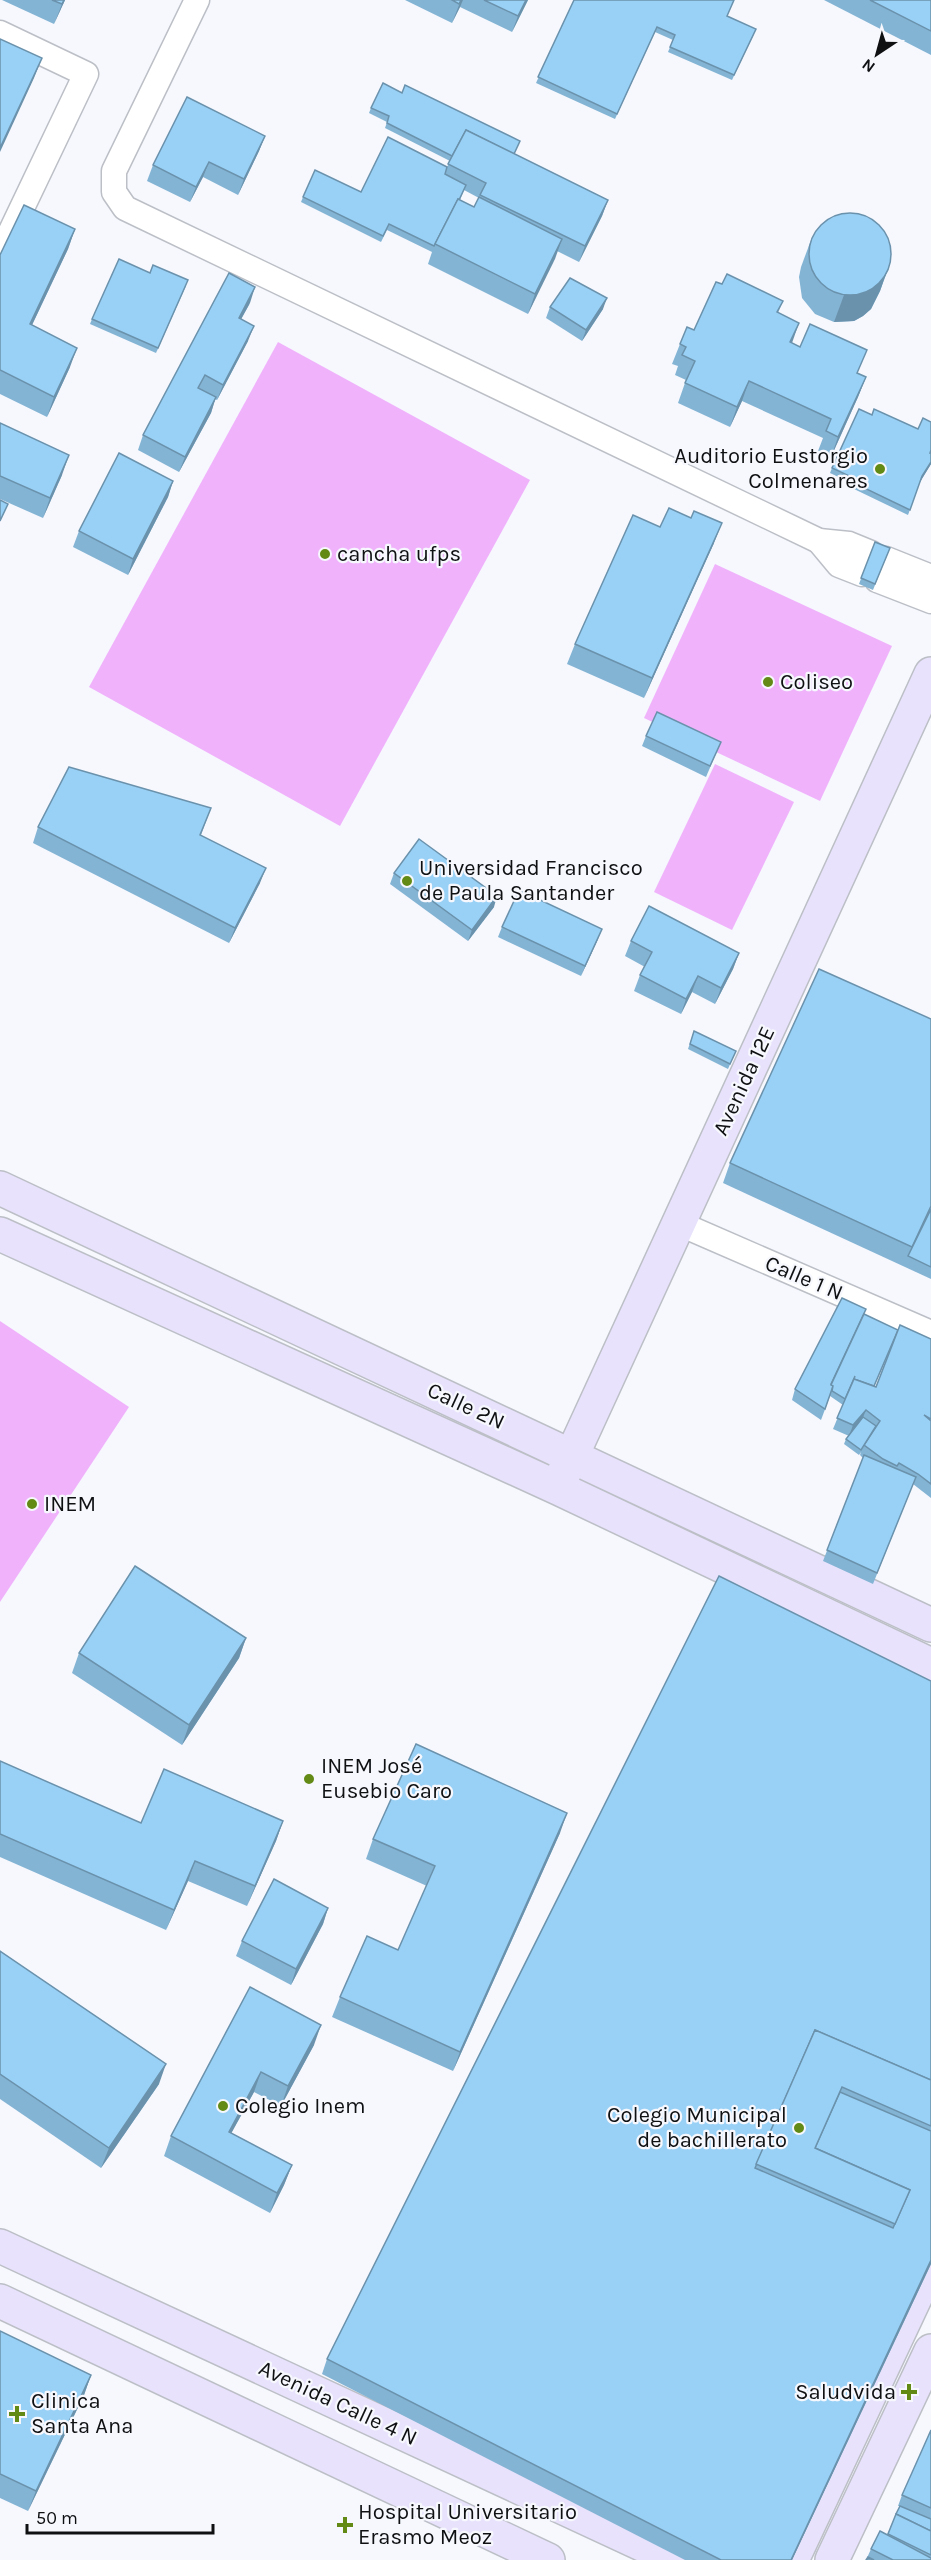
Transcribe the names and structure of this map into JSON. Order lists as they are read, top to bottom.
{
  "streets": {
    "street": [
      "Avenida 12E",
      "Calle 1 N",
      "Calle 2N",
      "Avenida Calle 4 N"
    ]
  },
  "crossings": [
    ["Avenida 12E", "Calle 1 N"],
    ["Avenida 12E", "Calle 2N"]
  ],
  "places": {
    "other": [
      "Auditorio Eustorgio Colmenares",
      "cancha ufps",
      "Coliseo",
      "Universidad Francisco de Paula Santander",
      "INEM",
      "INEM José Eusebio Caro",
      "Colegio Inem",
      "Colegio Municipal de bachillerato"
    ],
    "health": ["Saludvida", "Clinica Santa Ana", "Hospital Universitario Erasmo Meoz"]
  },
  "scale_bar": "50 m",
  "north": "bottom left"
}
